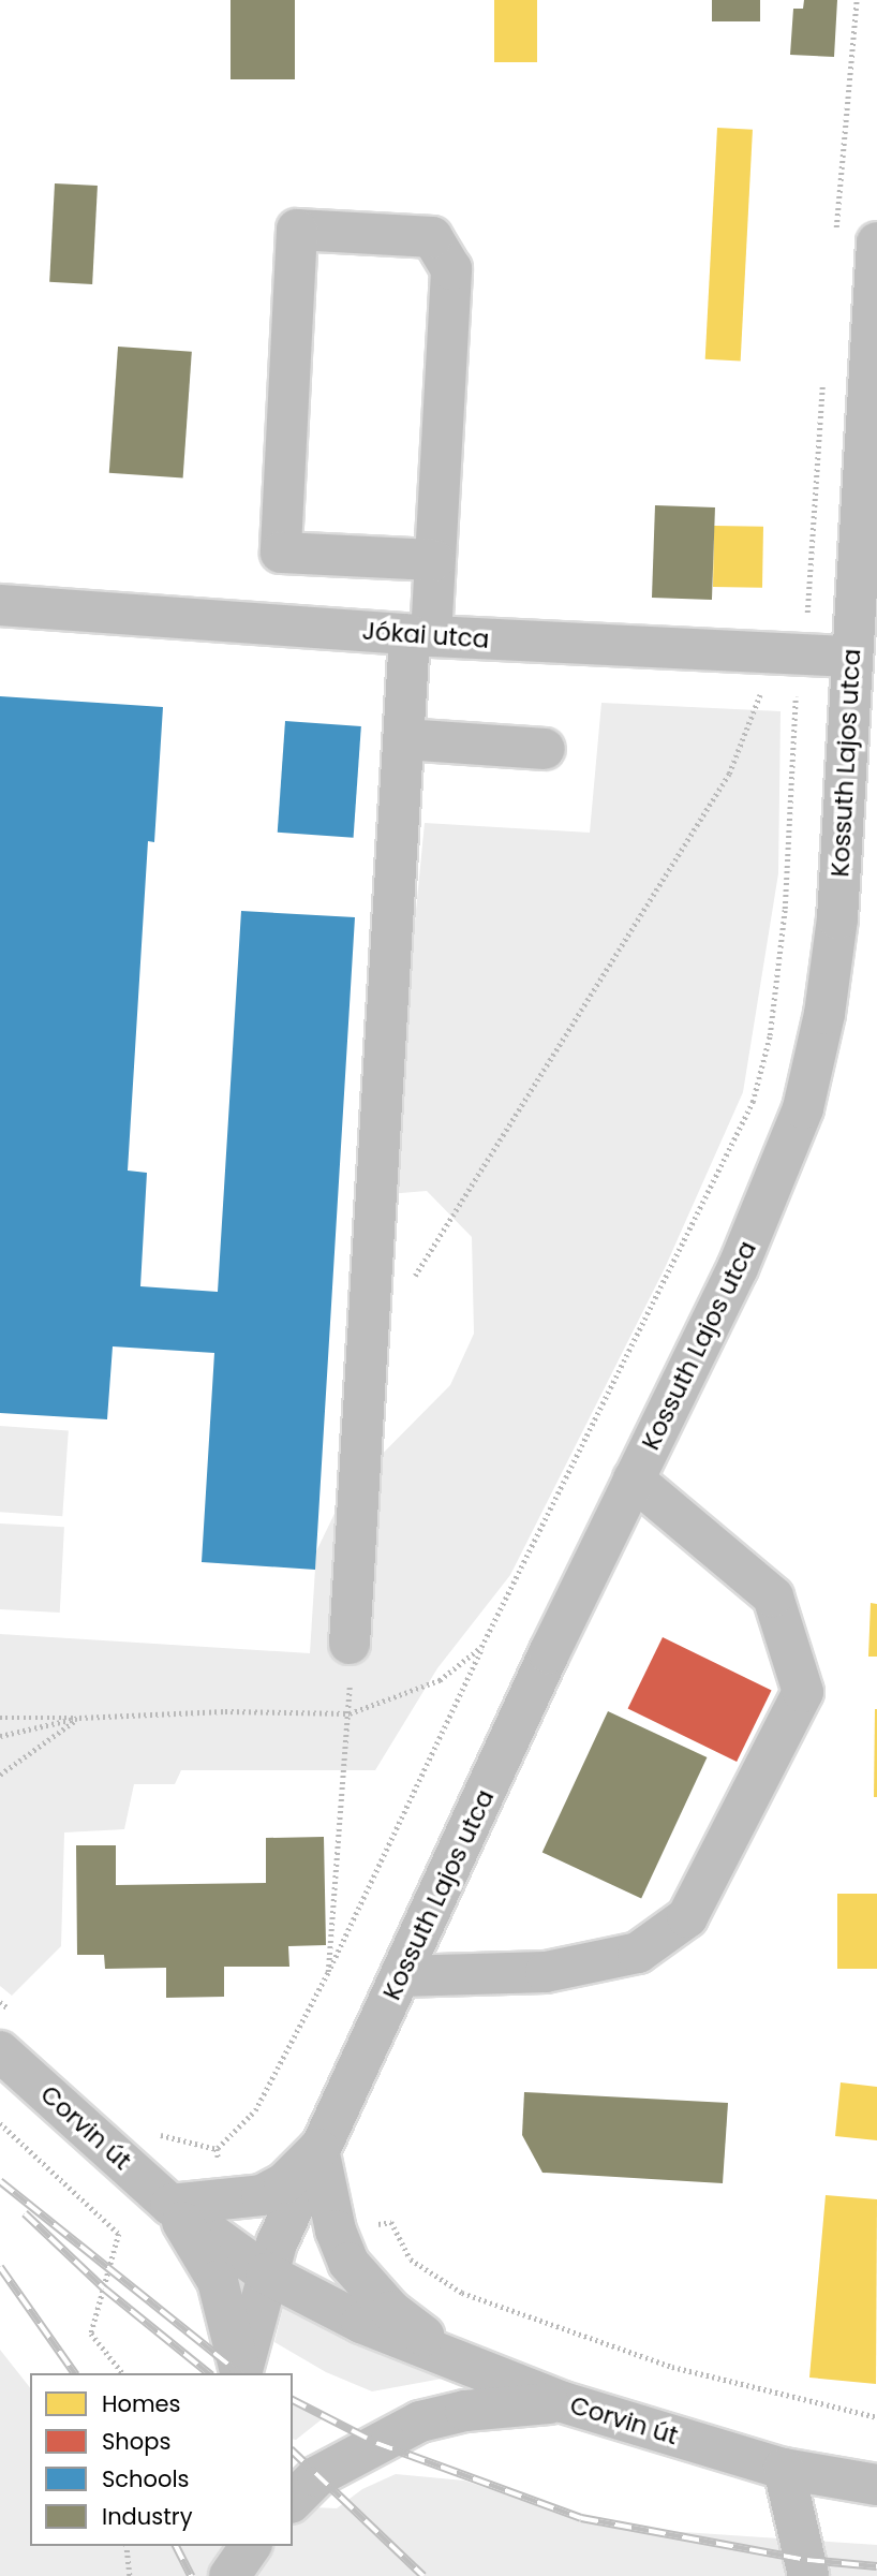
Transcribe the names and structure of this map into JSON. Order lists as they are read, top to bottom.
{
  "streets": {
    "street": ["Jókai utca", "Kossuth Lajos utca", "Corvin út"]
  },
  "crossings": [
    ["Jókai utca", "Kossuth Lajos utca"]
  ],
  "legend": [
    "Homes",
    "Shops",
    "Schools",
    "Industry"
  ]
}
